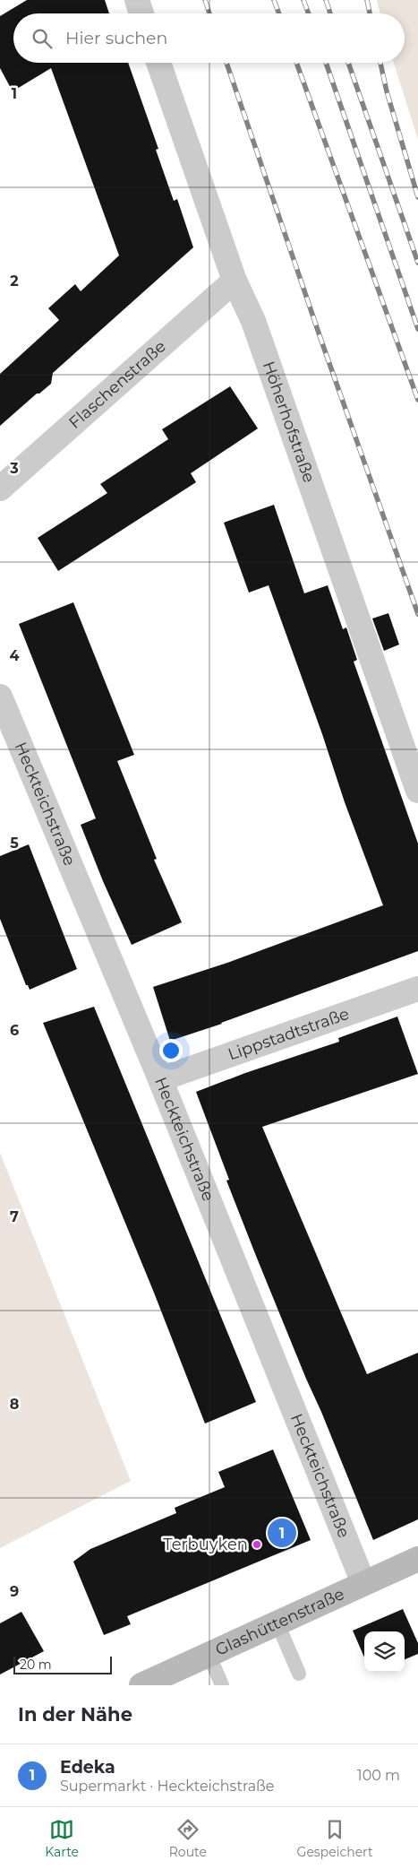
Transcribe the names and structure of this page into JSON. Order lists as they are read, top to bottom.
{
  "streets": {
    "main road": ["Glashüttenstraße"],
    "street": [
      "Flaschenstraße",
      "Höherhofstraße",
      "Heckteichstraße",
      "Lippstadtstraße"
    ]
  },
  "crossings": [
    ["Flaschenstraße", "Höherhofstraße"],
    ["Heckteichstraße", "Lippstadtstraße"],
    ["Heckteichstraße", "Glashüttenstraße"]
  ],
  "places": ["Terbuyken"],
  "scale_bar": "20 m",
  "page": {
    "search": "Hier suchen",
    "pins": "1",
    "scale": "20 m",
    "heading": "In der Nähe",
    "list": [
      {
        "mark": "1",
        "name": "Edeka",
        "note": "Supermarkt · Heckteichstraße",
        "value": "100 m"
      }
    ],
    "nav": ["Karte", "Route", "Gespeichert"]
  },
  "grid": {
    "rows": [
      "1",
      "2",
      "3",
      "4",
      "5",
      "6",
      "7",
      "8",
      "9"
    ]
  }
}
